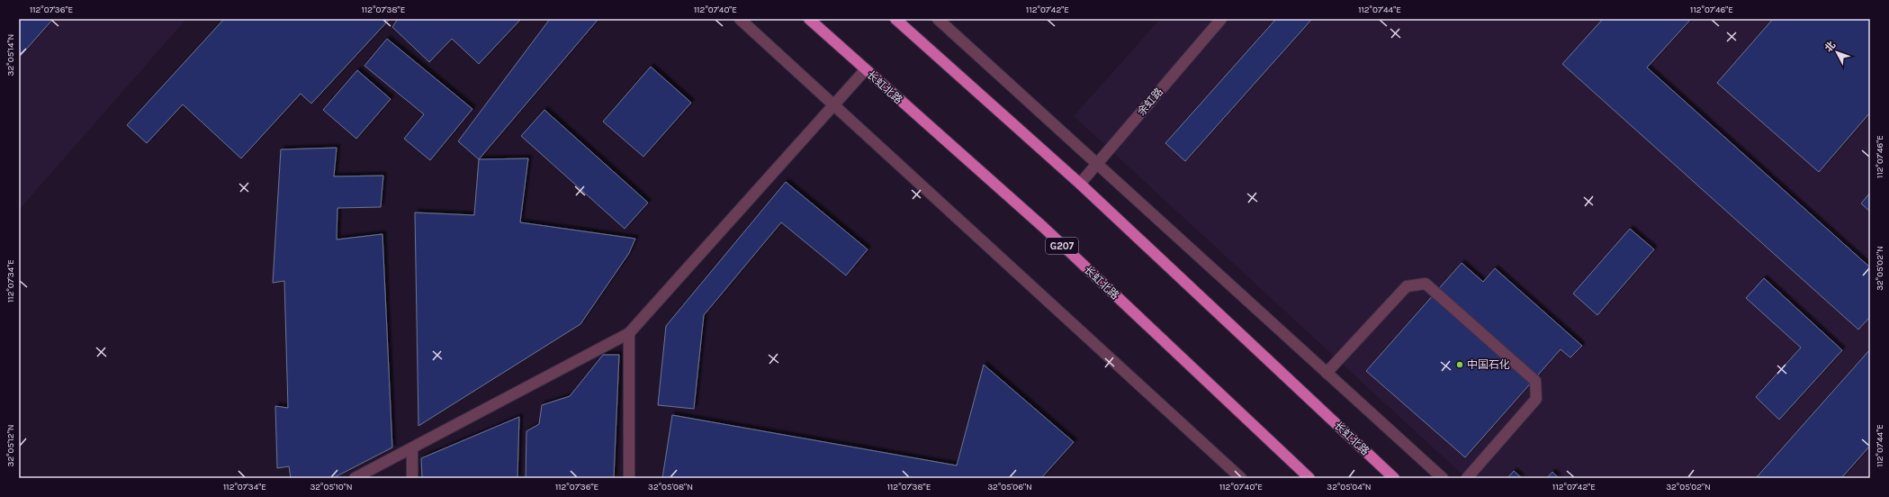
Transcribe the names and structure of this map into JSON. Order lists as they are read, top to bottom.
{
  "streets": {
    "highway": ["长虹北路", "G207"],
    "street": ["余虹路"]
  },
  "crossings": [
    ["长虹北路", "余虹路"]
  ],
  "places": ["中国石化"],
  "north": "top left",
  "coordinates": [
    "112°07'36\"E",
    "112°07'38\"E",
    "112°07'40\"E",
    "112°07'42\"E",
    "112°07'44\"E",
    "112°07'46\"E",
    "32°05'14\"N",
    "32°05'02\"N",
    "112°07'34\"E",
    "32°05'12\"N",
    "32°05'10\"N",
    "32°05'08\"N",
    "32°05'06\"N",
    "32°05'04\"N"
  ]
}
